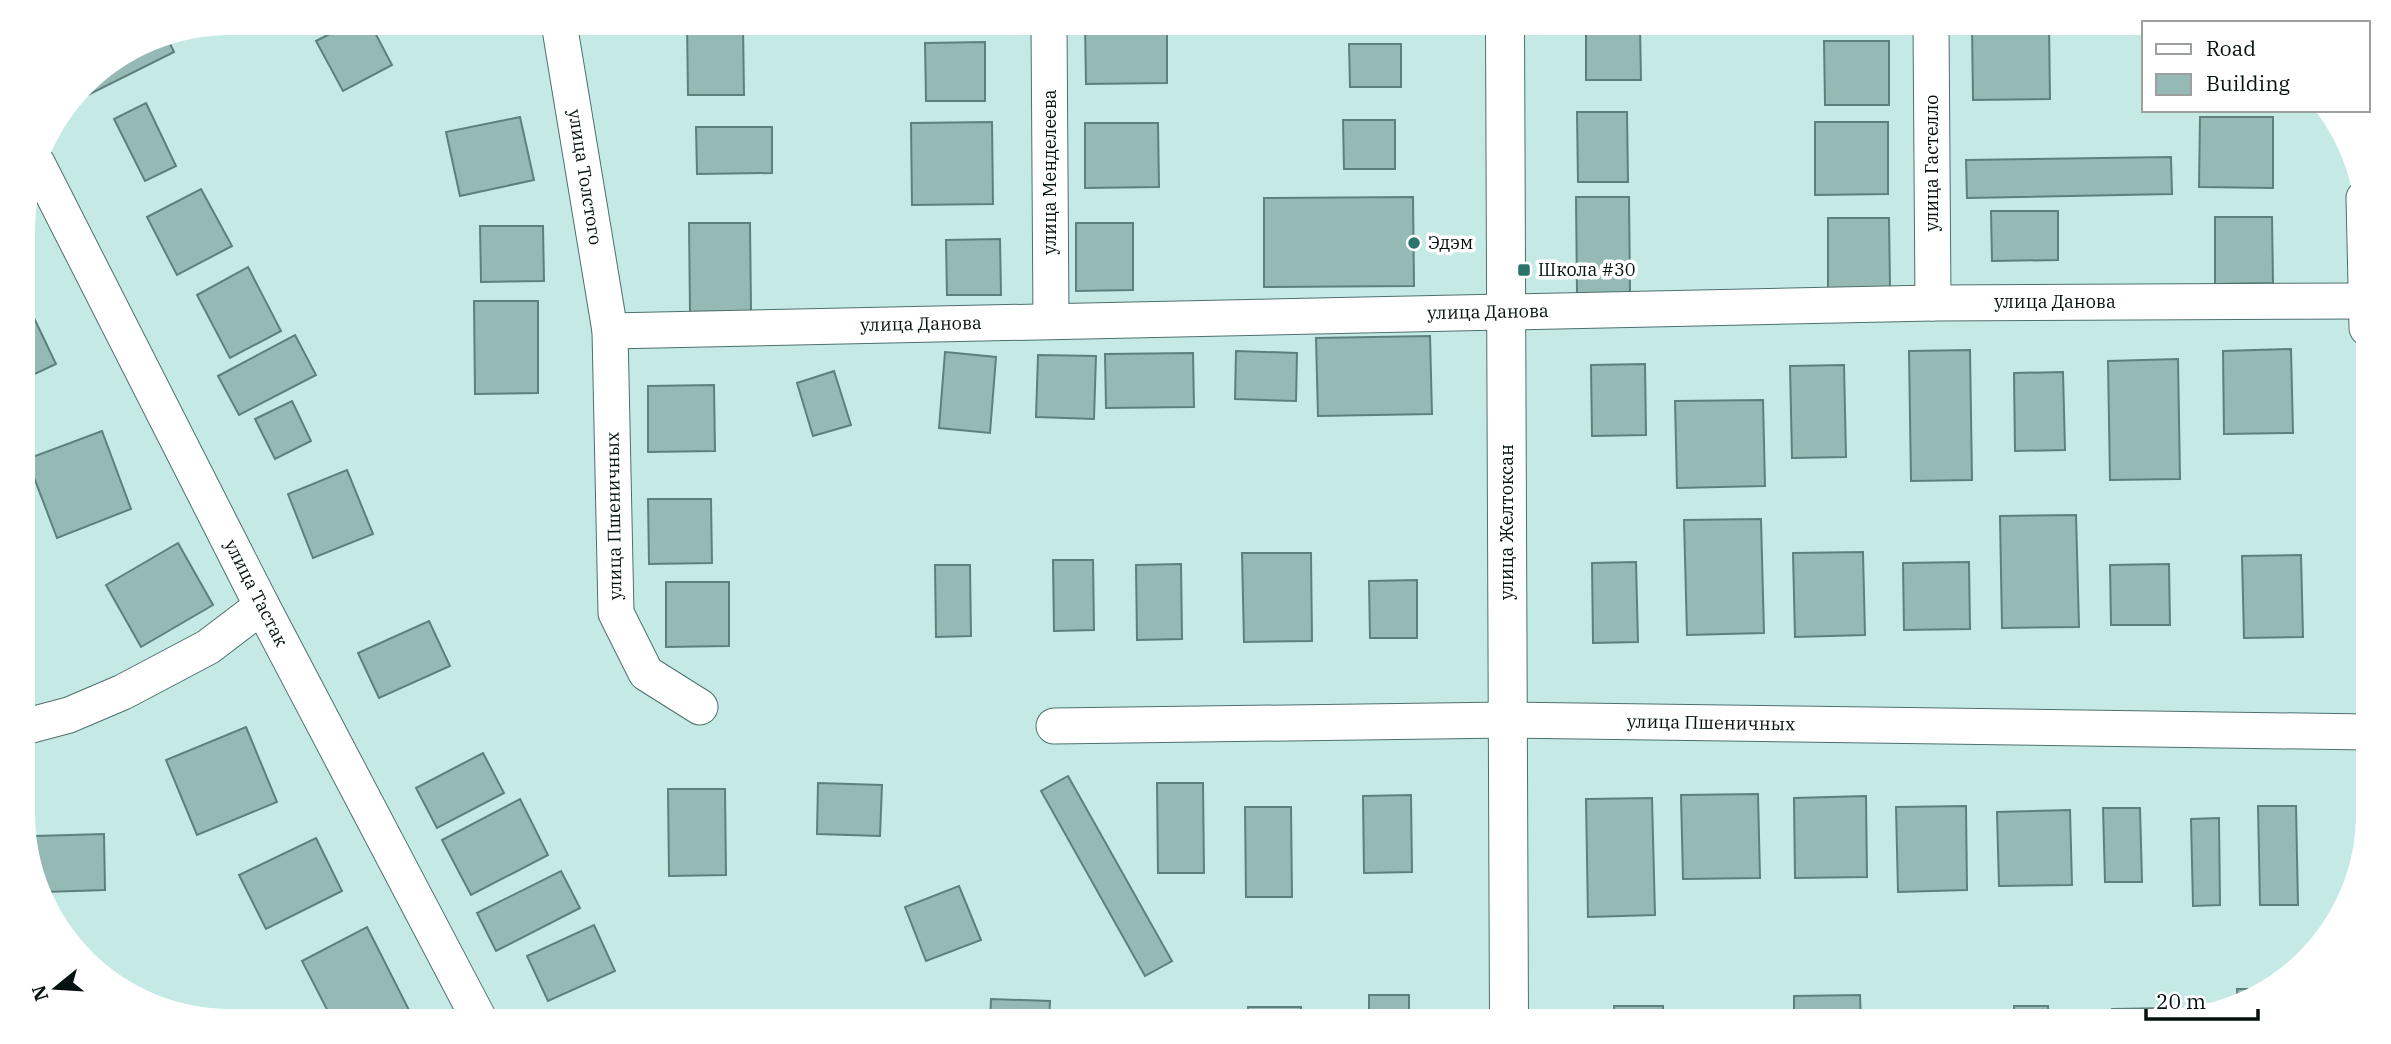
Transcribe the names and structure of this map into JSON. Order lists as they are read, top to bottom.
{
  "streets": {
    "main road": ["улица Желтоксан"],
    "street": [
      "улица Гастелло",
      "улица Менделеева",
      "улица Толстого",
      "улица Данова",
      "улица Пшеничных",
      "улица Тастак"
    ]
  },
  "crossings": [
    ["улица Гастелло", "улица Данова"],
    ["улица Менделеева", "улица Данова"],
    ["улица Толстого", "улица Данова"],
    ["улица Толстого", "улица Пшеничных"],
    ["улица Данова", "улица Пшеничных"],
    ["улица Данова", "улица Желтоксан"],
    ["улица Пшеничных", "улица Желтоксан"]
  ],
  "places": {
    "other": ["Эдэм"],
    "transit": ["Школа #30"]
  },
  "legend": ["Road", "Building"],
  "scale_bar": "20 m",
  "north": "left"
}
